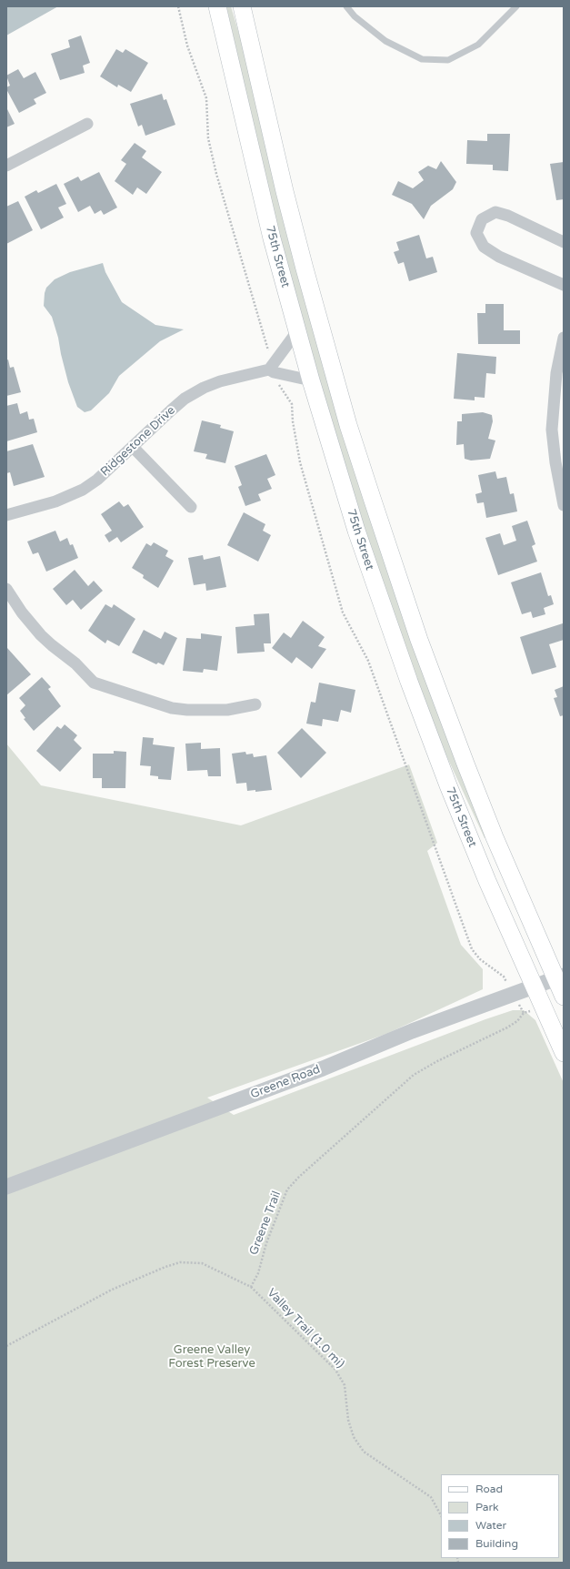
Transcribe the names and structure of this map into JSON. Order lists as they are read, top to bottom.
{
  "streets": {
    "main road": ["75th Street"],
    "street": ["Ridgestone Drive", "Greene Road"],
    "path": ["Greene Trail", "Valley Trail (1.0 mi)"]
  },
  "crossings": [
    ["75th Street", "Greene Road"],
    ["75th Street", "Greene Trail"],
    ["Greene Trail", "Valley Trail (1.0 mi)"]
  ],
  "parks": ["Greene Valley Forest Preserve"],
  "legend": [
    "Road",
    "Park",
    "Water",
    "Building"
  ]
}
